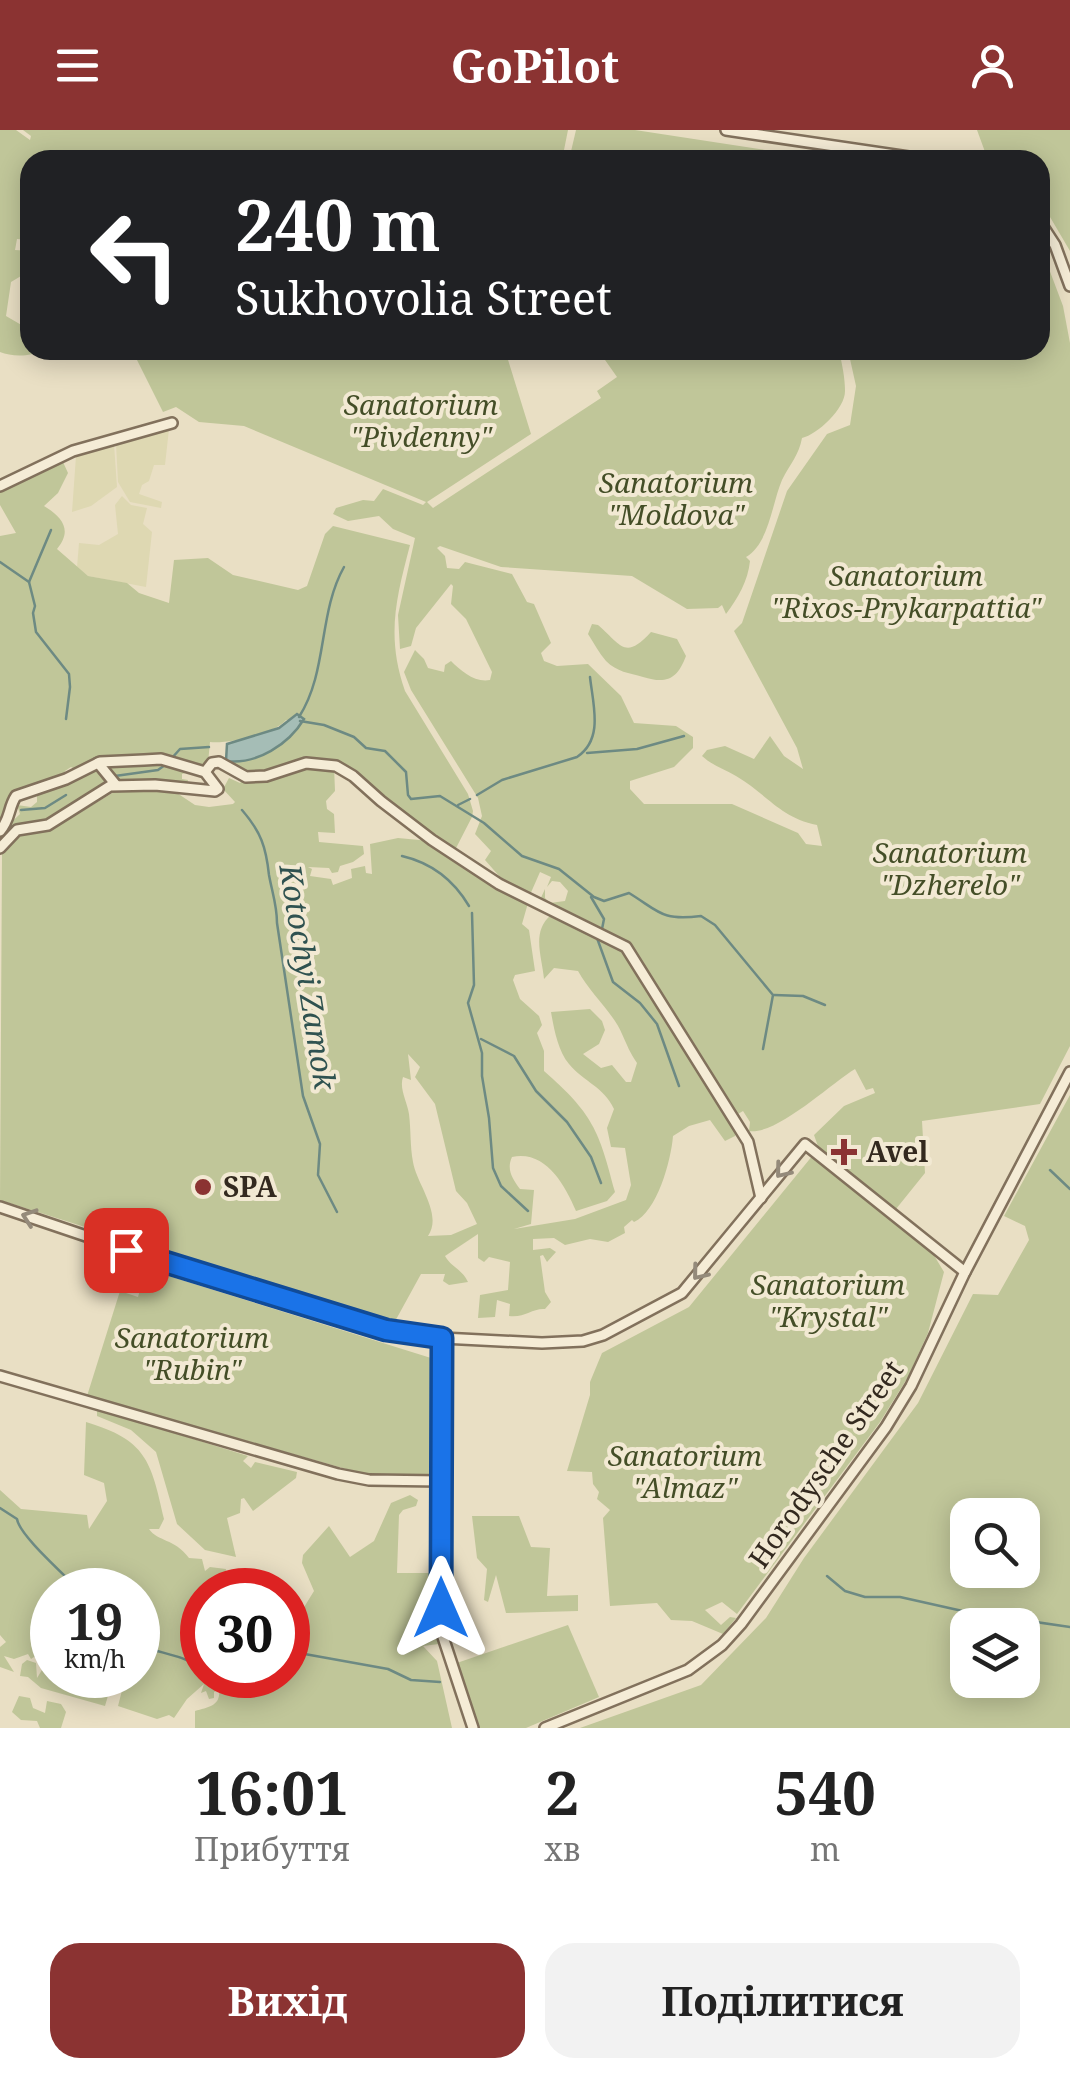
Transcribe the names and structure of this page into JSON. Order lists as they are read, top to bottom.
{
  "streets": {
    "street": ["Horodysche Street"]
  },
  "water": ["Kotochyi Zamok"],
  "parks": [
    "Sanatorium \"Pivdenny\"",
    "Sanatorium \"Moldova\"",
    "Sanatorium \"Rixos-Prykarpattia\"",
    "Sanatorium \"Dzherelo\"",
    "Sanatorium \"Krystal\"",
    "Sanatorium \"Rubin\"",
    "Sanatorium \"Almaz\""
  ],
  "places": {
    "health": ["Avel"],
    "other": ["SPA"]
  },
  "page": {
    "header": "GoPilot",
    "turn": ["240 m", "Sukhovolia Street"],
    "speed": "19 km/h",
    "limit": "30",
    "eta": [
      "16:01",
      "Прибуття",
      "2",
      "хв",
      "540",
      "m"
    ],
    "buttons": ["Вихід", "Поділитися"]
  }
}
